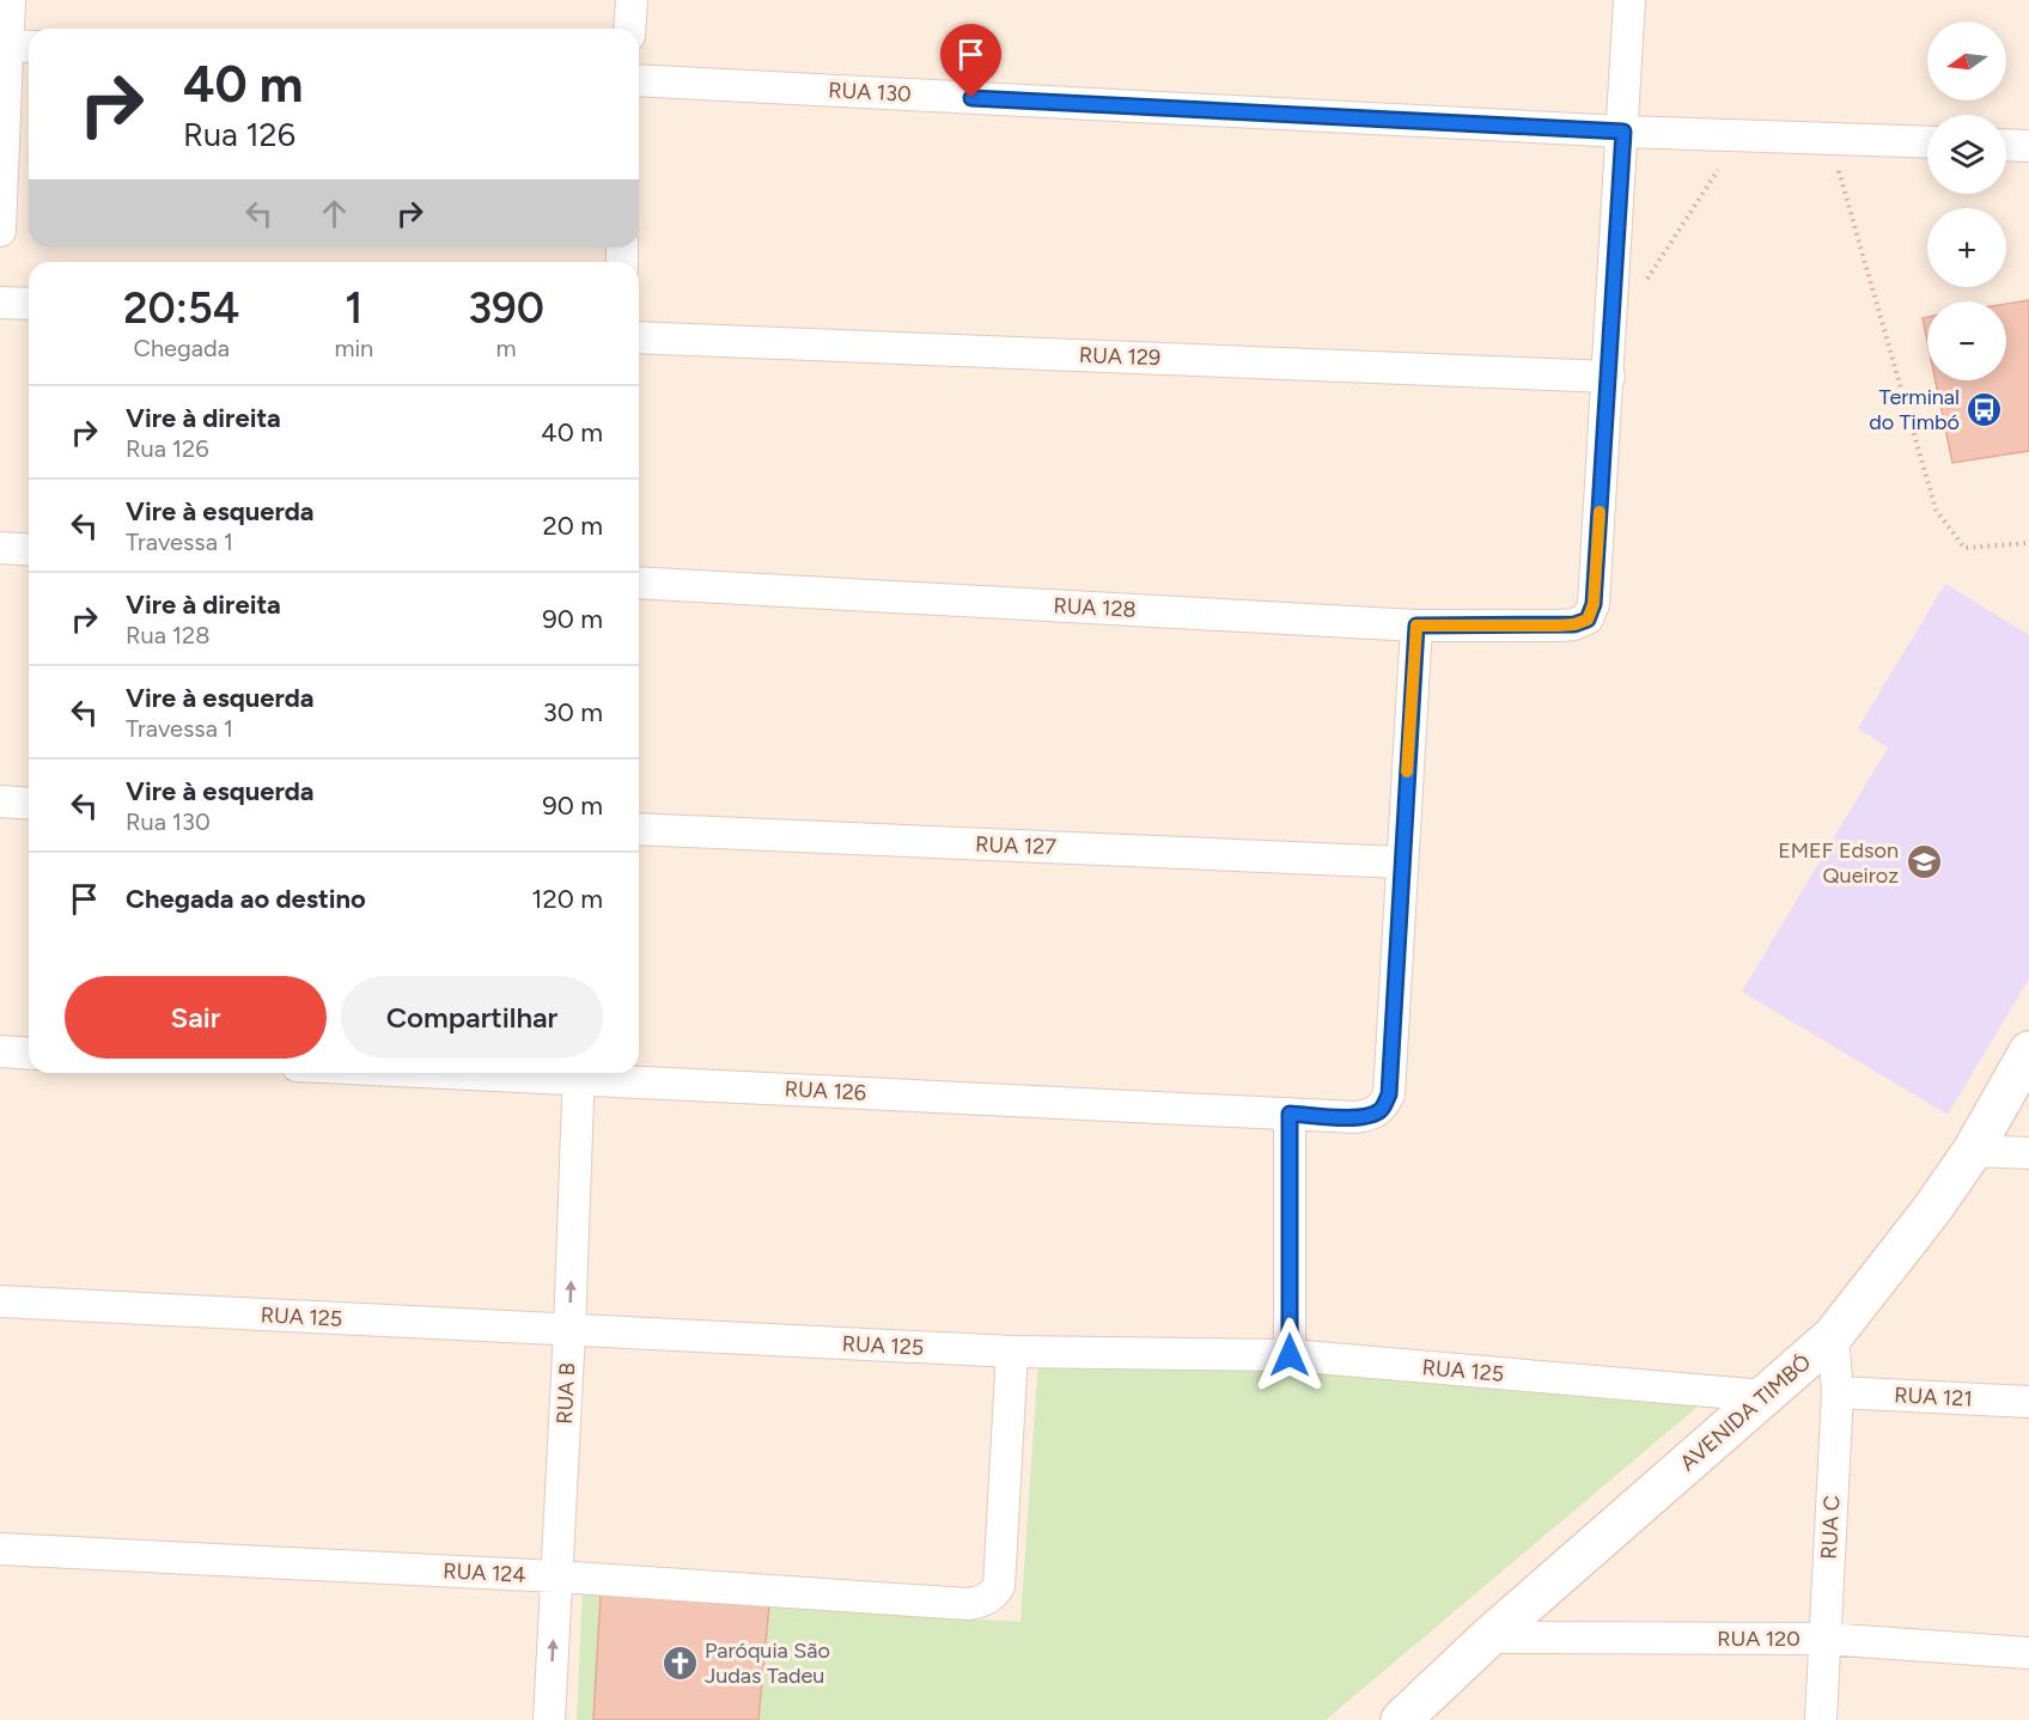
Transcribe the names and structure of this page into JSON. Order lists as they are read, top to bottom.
{
  "streets": {
    "street": [
      "RUA 130",
      "RUA 129",
      "RUA 128",
      "RUA 127",
      "RUA 126",
      "RUA 125",
      "RUA B",
      "RUA 121",
      "AVENIDA TIMBÓ",
      "RUA C",
      "RUA 124",
      "RUA 120"
    ]
  },
  "crossings": [
    ["RUA 129", "RUA 128"],
    ["RUA 127", "RUA 126"],
    ["RUA 126", "RUA B"],
    ["RUA 125", "RUA B"],
    ["RUA 125", "AVENIDA TIMBÓ"],
    ["RUA 125", "RUA 124"],
    ["RUA B", "RUA 124"],
    ["RUA 121", "RUA C"],
    ["AVENIDA TIMBÓ", "RUA C"],
    ["AVENIDA TIMBÓ", "RUA 120"],
    ["RUA C", "RUA 120"]
  ],
  "one_way": ["RUA B"],
  "places": {
    "bus stop": ["Terminal do Timbó"],
    "school or university": ["EMEF Edson Queiroz"],
    "church": ["Paróquia São Judas Tadeu"]
  },
  "north": "left",
  "page": {
    "map_buttons": ["+", "−"],
    "turn": ["40 m", "Rua 126"],
    "eta": [
      "20:54",
      "Chegada",
      "1",
      "min",
      "390",
      "m"
    ],
    "list": [
      {
        "name": "Vire à direita",
        "note": "Rua 126",
        "value": "40 m"
      },
      {
        "name": "Vire à esquerda",
        "note": "Travessa 1",
        "value": "20 m"
      },
      {
        "name": "Vire à direita",
        "note": "Rua 128",
        "value": "90 m"
      },
      {
        "name": "Vire à esquerda",
        "note": "Travessa 1",
        "value": "30 m"
      },
      {
        "name": "Vire à esquerda",
        "note": "Rua 130",
        "value": "90 m"
      },
      {
        "name": "Chegada ao destino",
        "value": "120 m"
      }
    ],
    "buttons": ["Sair", "Compartilhar"]
  }
}
